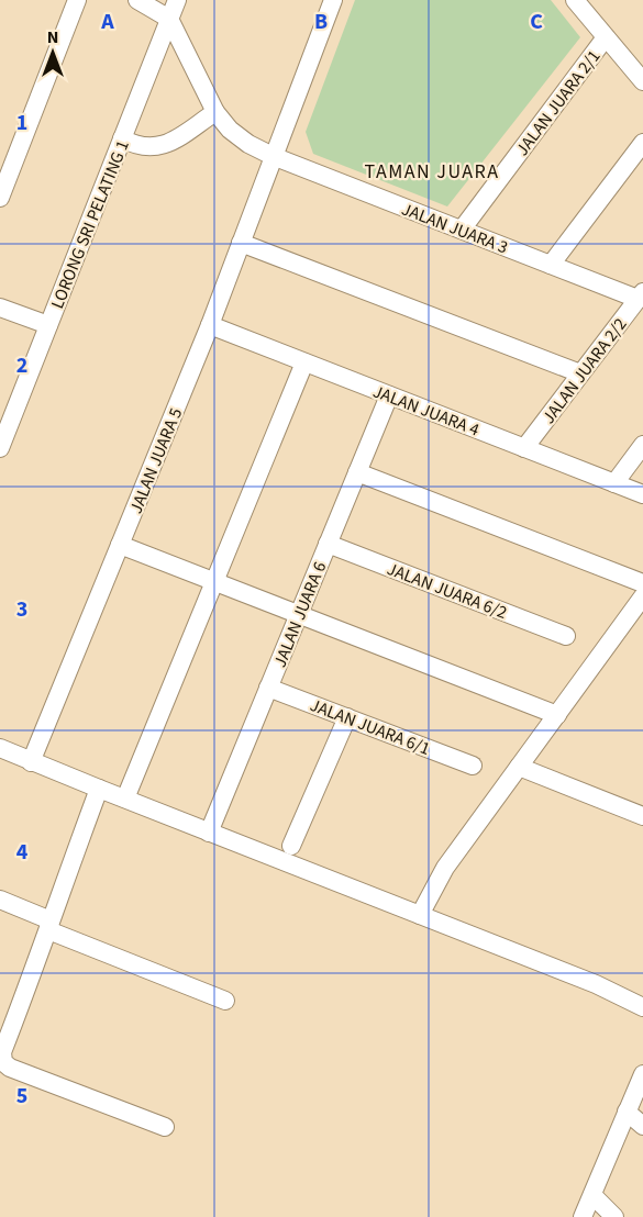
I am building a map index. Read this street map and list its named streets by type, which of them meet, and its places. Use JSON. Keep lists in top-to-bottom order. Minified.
{"streets":{"street":["JALAN JUARA 2/1","LORONG SRI PELATING 1","JALAN JUARA 3","JALAN JUARA 2/2","JALAN JUARA 4","JALAN JUARA 5","JALAN JUARA 6/2","JALAN JUARA 6","JALAN JUARA 6/1"]},"crossings":[["JALAN JUARA 2/1","JALAN JUARA 3"],["LORONG SRI PELATING 1","JALAN JUARA 3"],["JALAN JUARA 3","JALAN JUARA 2/2"],["JALAN JUARA 3","JALAN JUARA 5"],["JALAN JUARA 2/2","JALAN JUARA 4"],["JALAN JUARA 4","JALAN JUARA 5"],["JALAN JUARA 4","JALAN JUARA 6"],["JALAN JUARA 6/2","JALAN JUARA 6"],["JALAN JUARA 6","JALAN JUARA 6/1"]],"districts":["TAMAN JUARA"],"north":"top","grid":{"columns":["A","B","C"],"rows":["1","2","3","4","5"]}}
